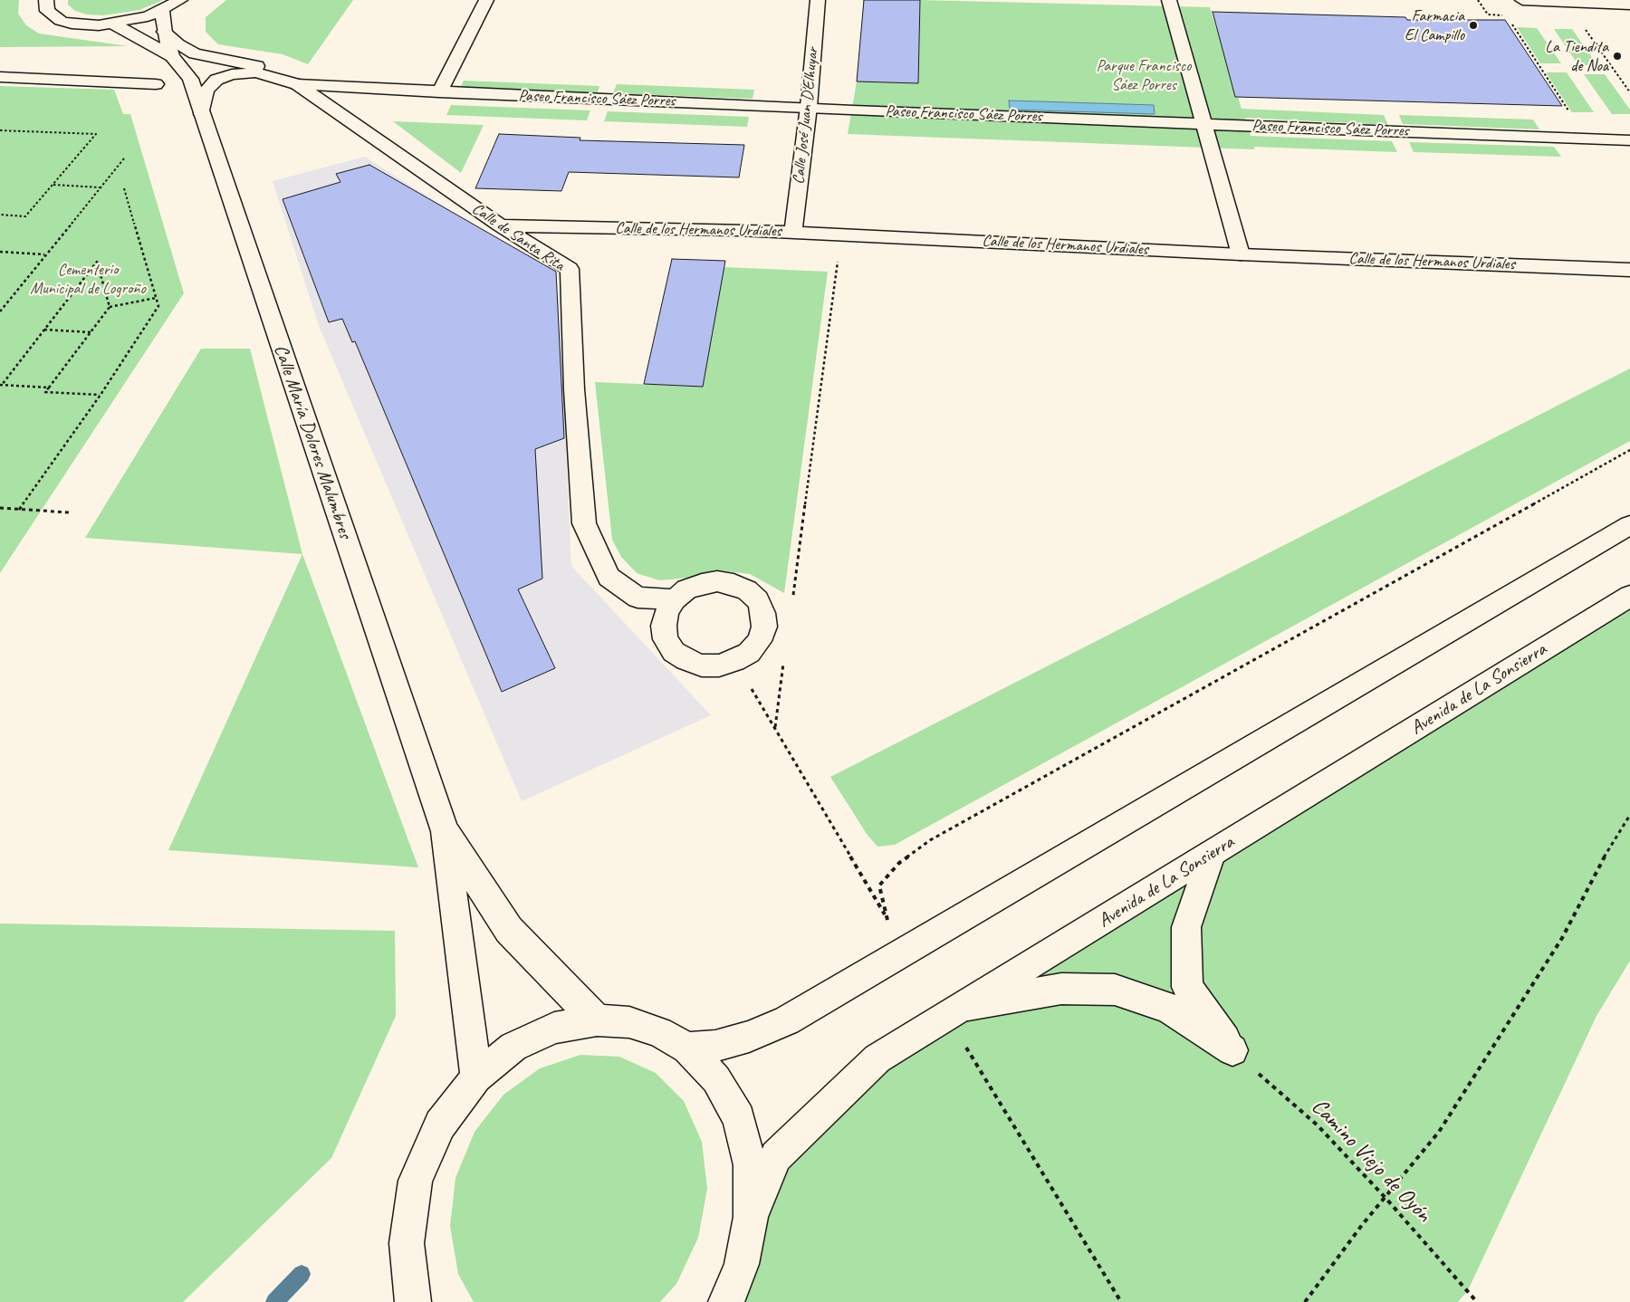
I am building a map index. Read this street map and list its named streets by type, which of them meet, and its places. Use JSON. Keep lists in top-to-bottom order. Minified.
{"streets":{"street":["Paseo Francisco Sáez Porres","Calle José Juan D'Elhuyar","Calle de los Hermanos Urdiales","Calle de Santa Rita","Calle María Dolores Malumbres","Avenida de La Sonsierra"],"path":["Camino Viejo de Oyón"]},"crossings":[["Paseo Francisco Sáez Porres","Calle José Juan D'Elhuyar"],["Paseo Francisco Sáez Porres","Calle de Santa Rita"],["Calle José Juan D'Elhuyar","Calle de los Hermanos Urdiales"],["Calle de los Hermanos Urdiales","Calle de Santa Rita"],["Calle de Santa Rita","Calle María Dolores Malumbres"]],"parks":["Parque Francisco Sáez Porres","Cementerio Municipal de Logroño"],"places":["Farmacia El Campillo","La Tiendita de Noa"]}
